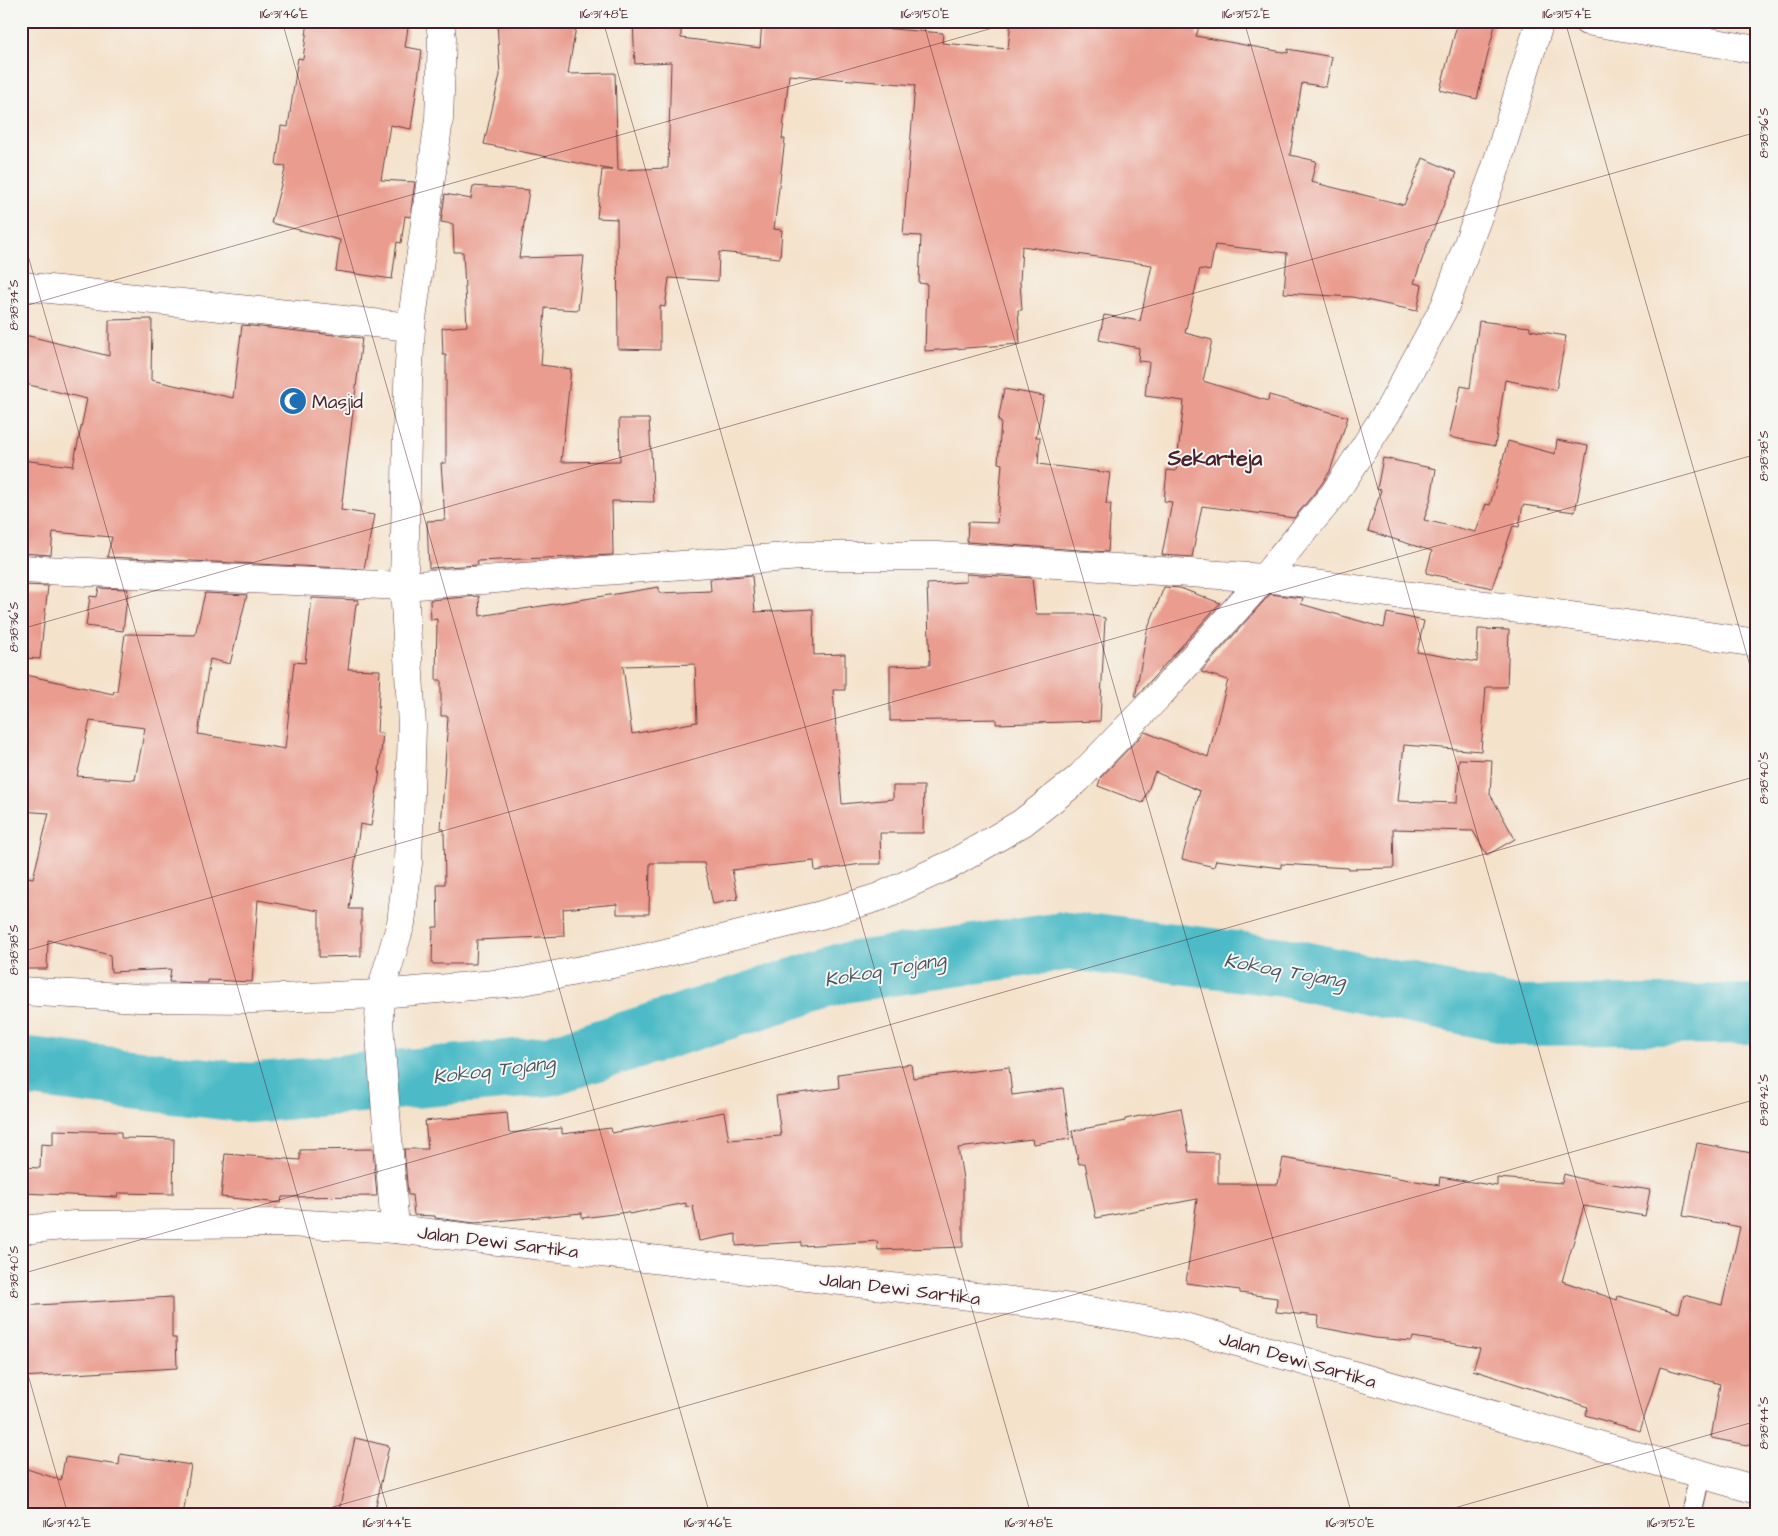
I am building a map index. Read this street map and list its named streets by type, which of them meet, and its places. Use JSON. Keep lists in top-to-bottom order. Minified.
{"streets":{"street":["Jalan Dewi Sartika"]},"districts":["Sekarteja"],"water":["Kokoq Tojang"],"places":{"mosque":["Masjid"]},"coordinates":["116°31'46\"E","116°31'48\"E","116°31'50\"E","116°31'52\"E","116°31'54\"E","8°38'36\"S","8°38'34\"S","8°38'38\"S","8°38'40\"S","8°38'42\"S","8°38'44\"S","116°31'42\"E","116°31'44\"E"]}
